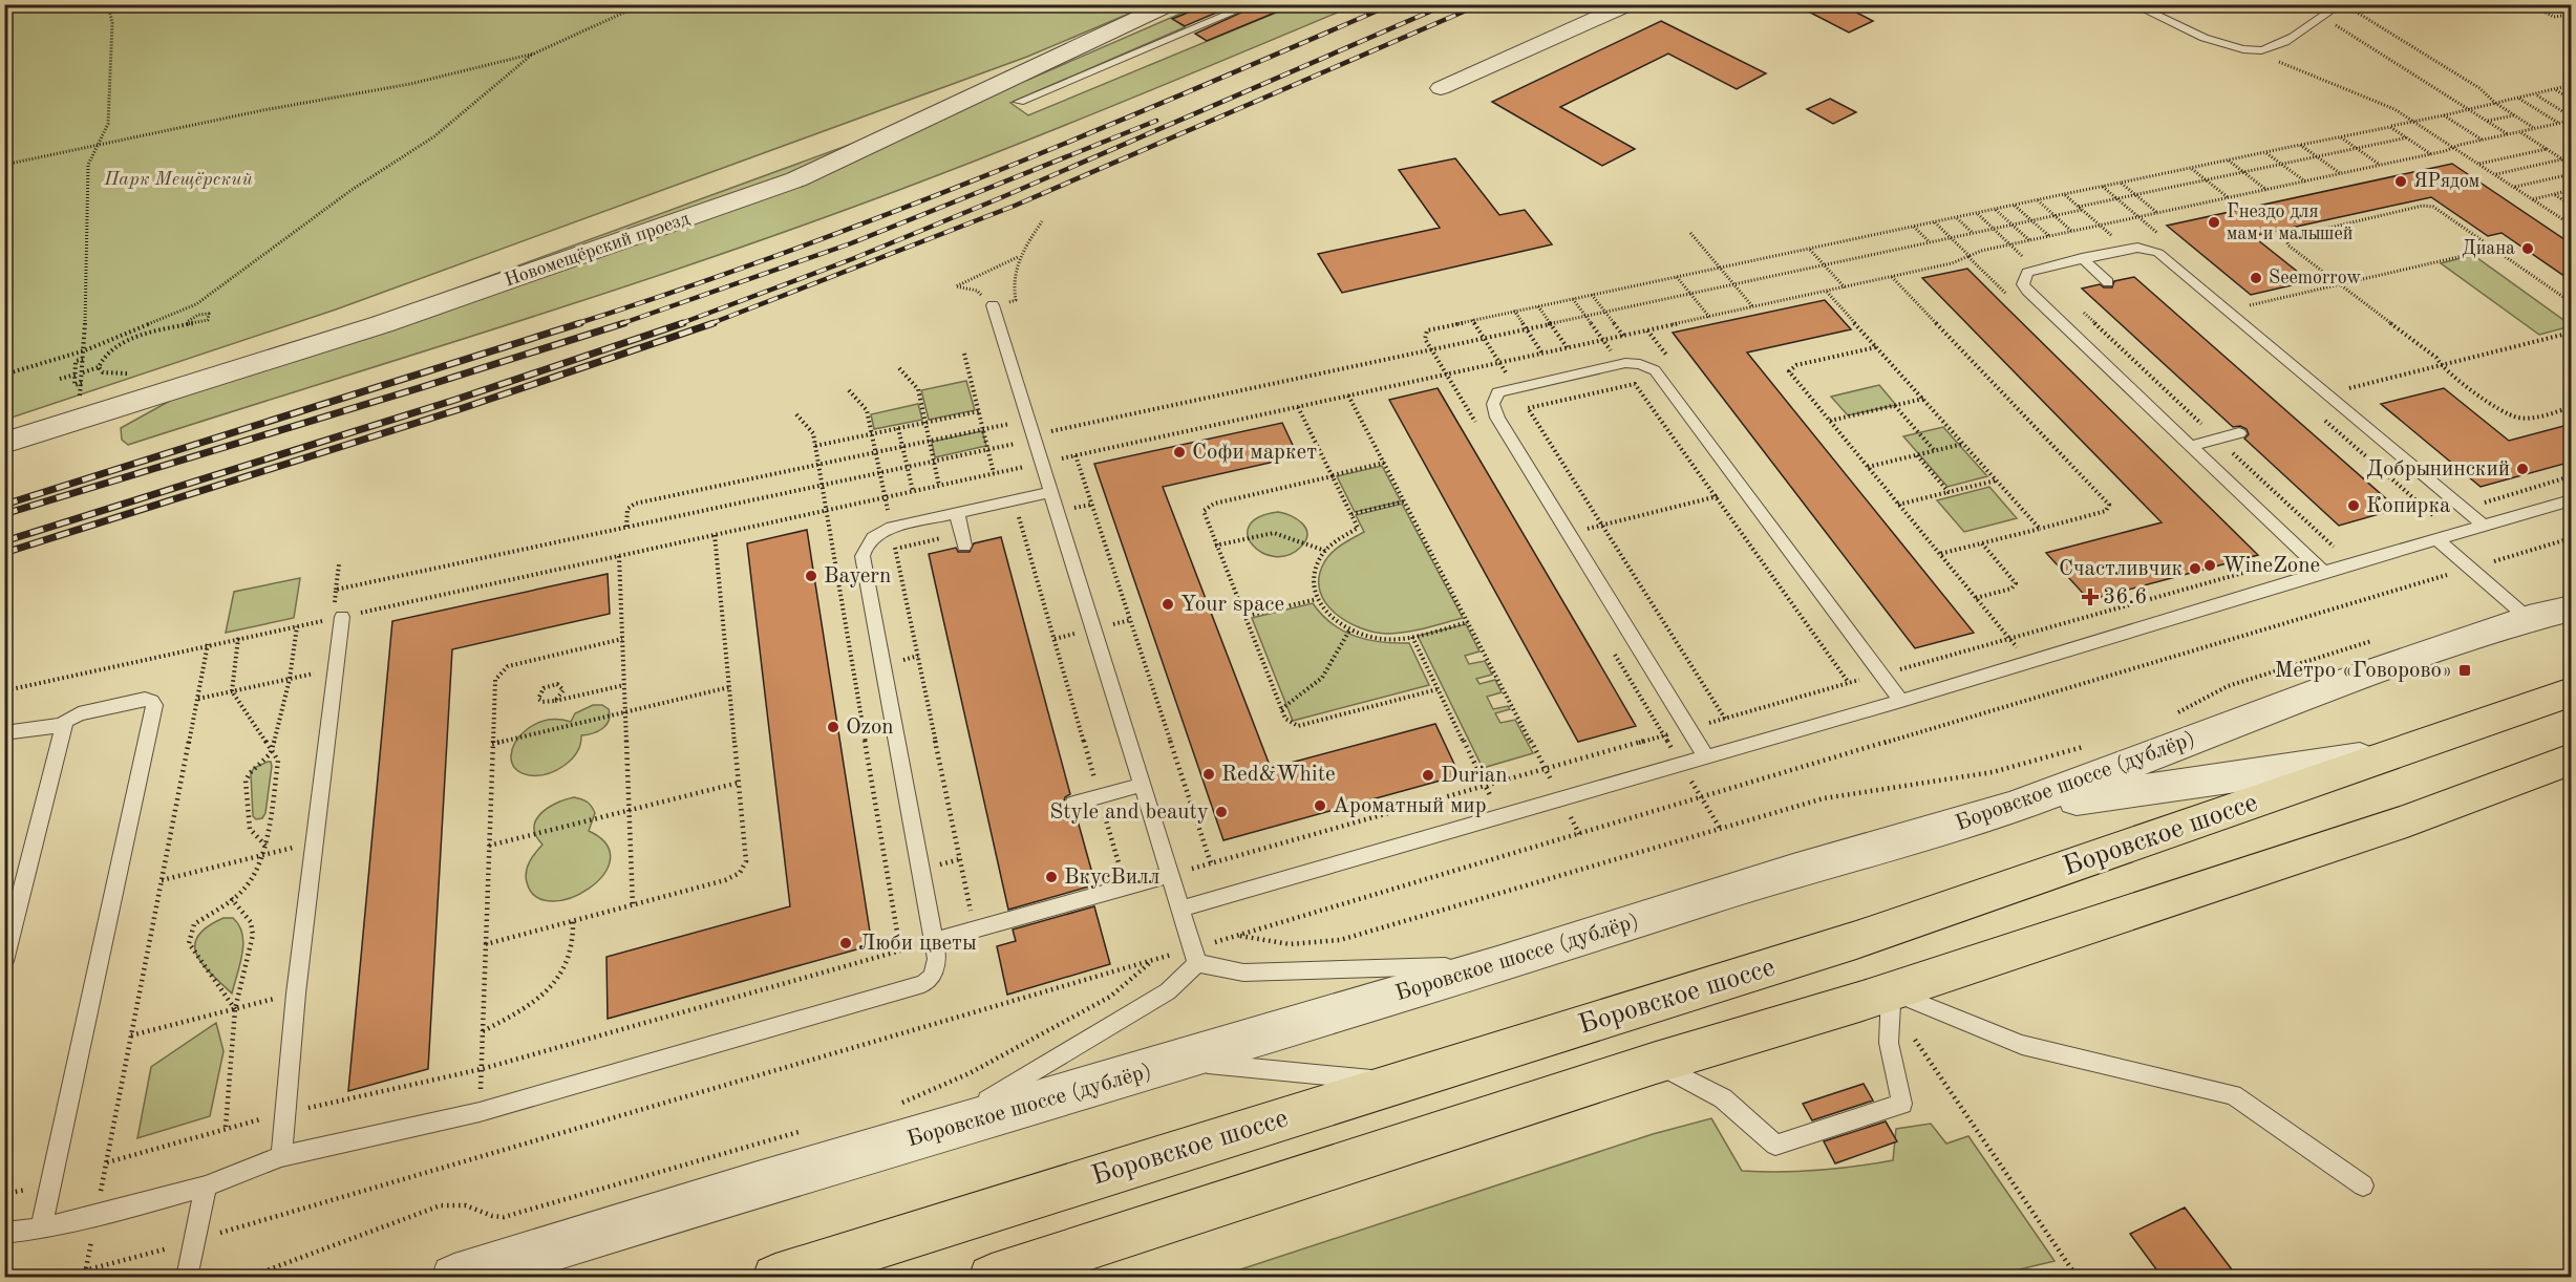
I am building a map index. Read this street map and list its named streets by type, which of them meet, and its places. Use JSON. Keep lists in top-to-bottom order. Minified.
{"streets":{"main road":["Боровское шоссе"],"street":["Новомещёрский проезд","Боровское шоссе (дублёр)"]},"parks":["Парк Мещёрский"],"places":{"other":["ЯРядом","Гнездо для мам и малышей","Диана","Seemorrow","Софи маркет","Добрынинский","Копирка","WineZone","Счастливчик","Bayern","Your space","Ozon","Red&White","Durian","Ароматный мир","Style and beauty","ВкусВилл","Люби цветы"],"health":["36.6"],"transit":["Метро «Говорово»"]}}
